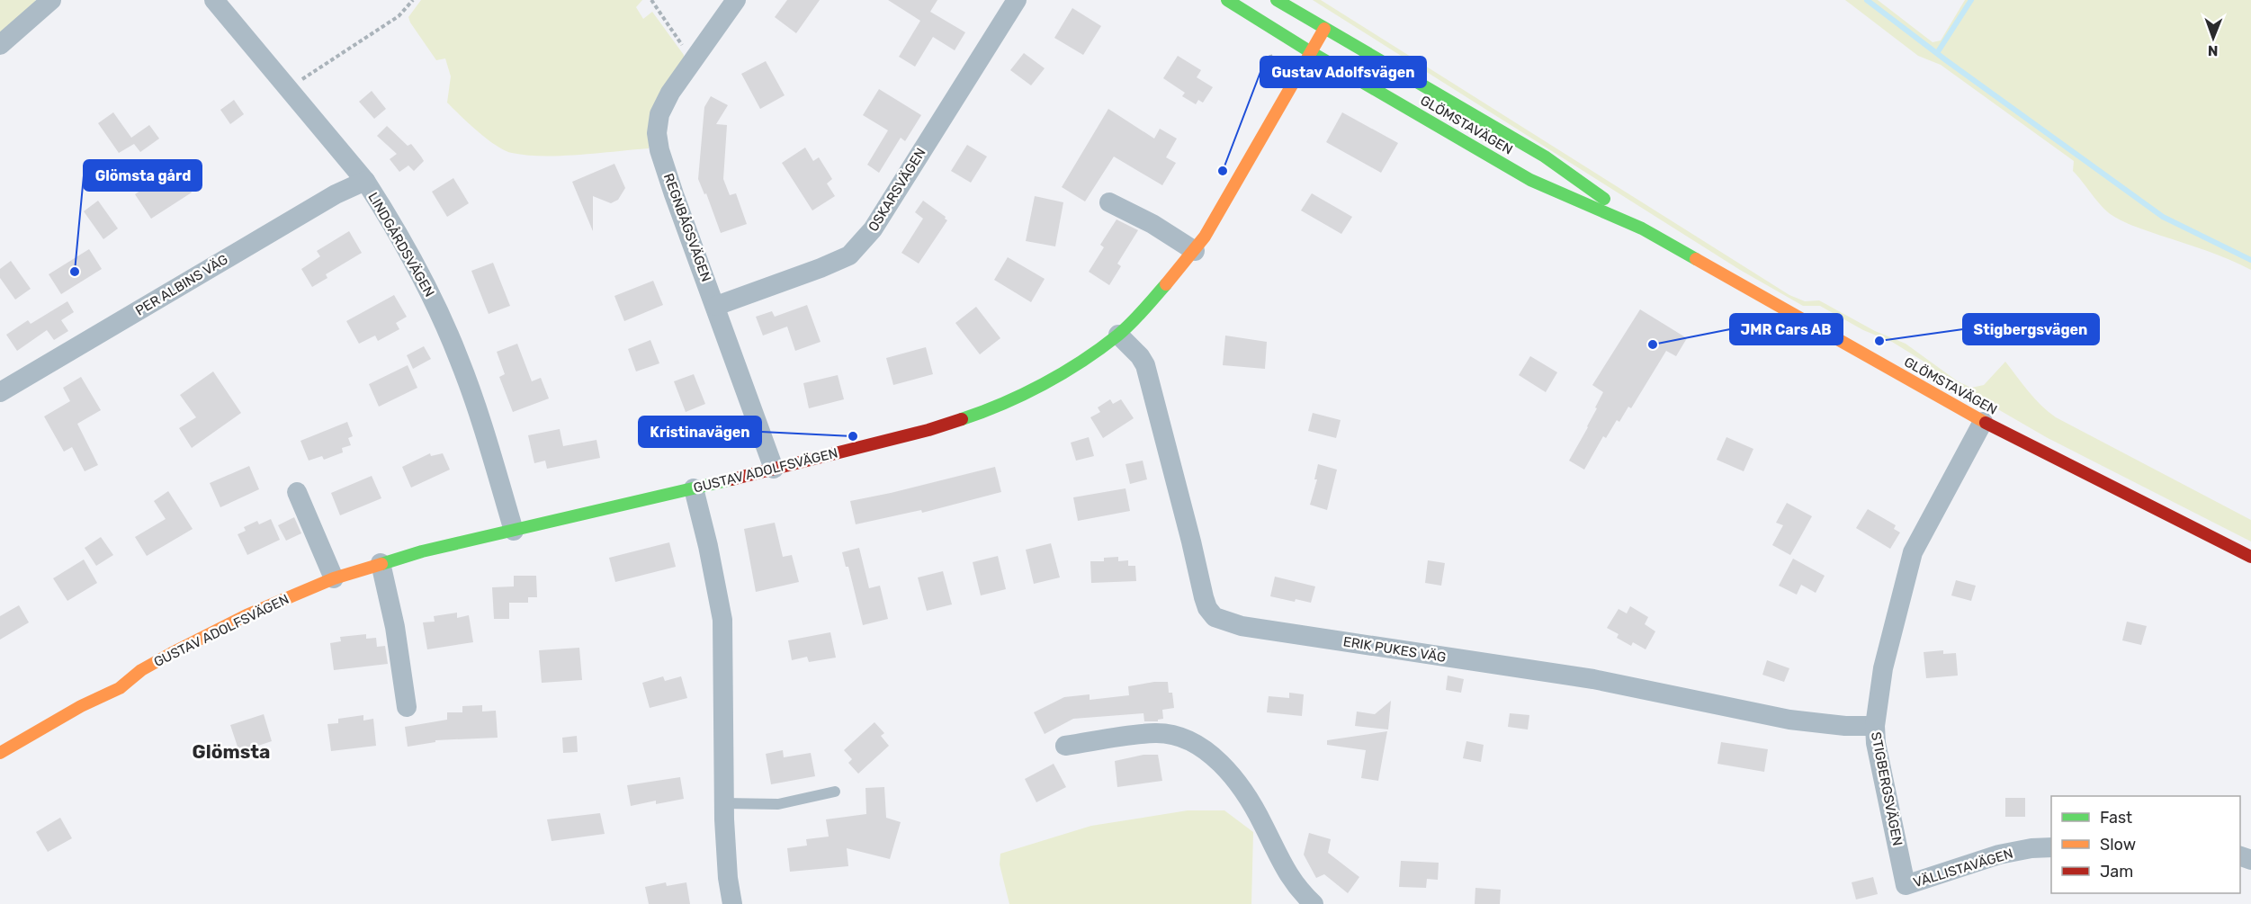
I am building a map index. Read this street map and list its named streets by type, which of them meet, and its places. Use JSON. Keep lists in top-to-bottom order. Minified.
{"streets":{"main road":["GLÖMSTAVÄGEN","GUSTAV ADOLFSVÄGEN"],"street":["OSKARSVÄGEN","REGNBÅGSVÄGEN","LINDGÅRDSVÄGEN","PER ALBINS VÄG","ERIK PUKES VÄG","STIGBERGSVÄGEN","VÄLLISTAVÄGEN"]},"crossings":[["GLÖMSTAVÄGEN","GUSTAV ADOLFSVÄGEN"],["GLÖMSTAVÄGEN","STIGBERGSVÄGEN"],["OSKARSVÄGEN","REGNBÅGSVÄGEN"],["REGNBÅGSVÄGEN","GUSTAV ADOLFSVÄGEN"],["LINDGÅRDSVÄGEN","PER ALBINS VÄG"],["LINDGÅRDSVÄGEN","GUSTAV ADOLFSVÄGEN"],["GUSTAV ADOLFSVÄGEN","ERIK PUKES VÄG"],["ERIK PUKES VÄG","STIGBERGSVÄGEN"],["STIGBERGSVÄGEN","VÄLLISTAVÄGEN"]],"districts":["Glömsta"],"places":["Gustav Adolfsvägen","Glömsta gård","Stigbergsvägen","JMR Cars AB","Kristinavägen"],"legend":["Fast","Slow","Jam"],"north":"bottom"}
